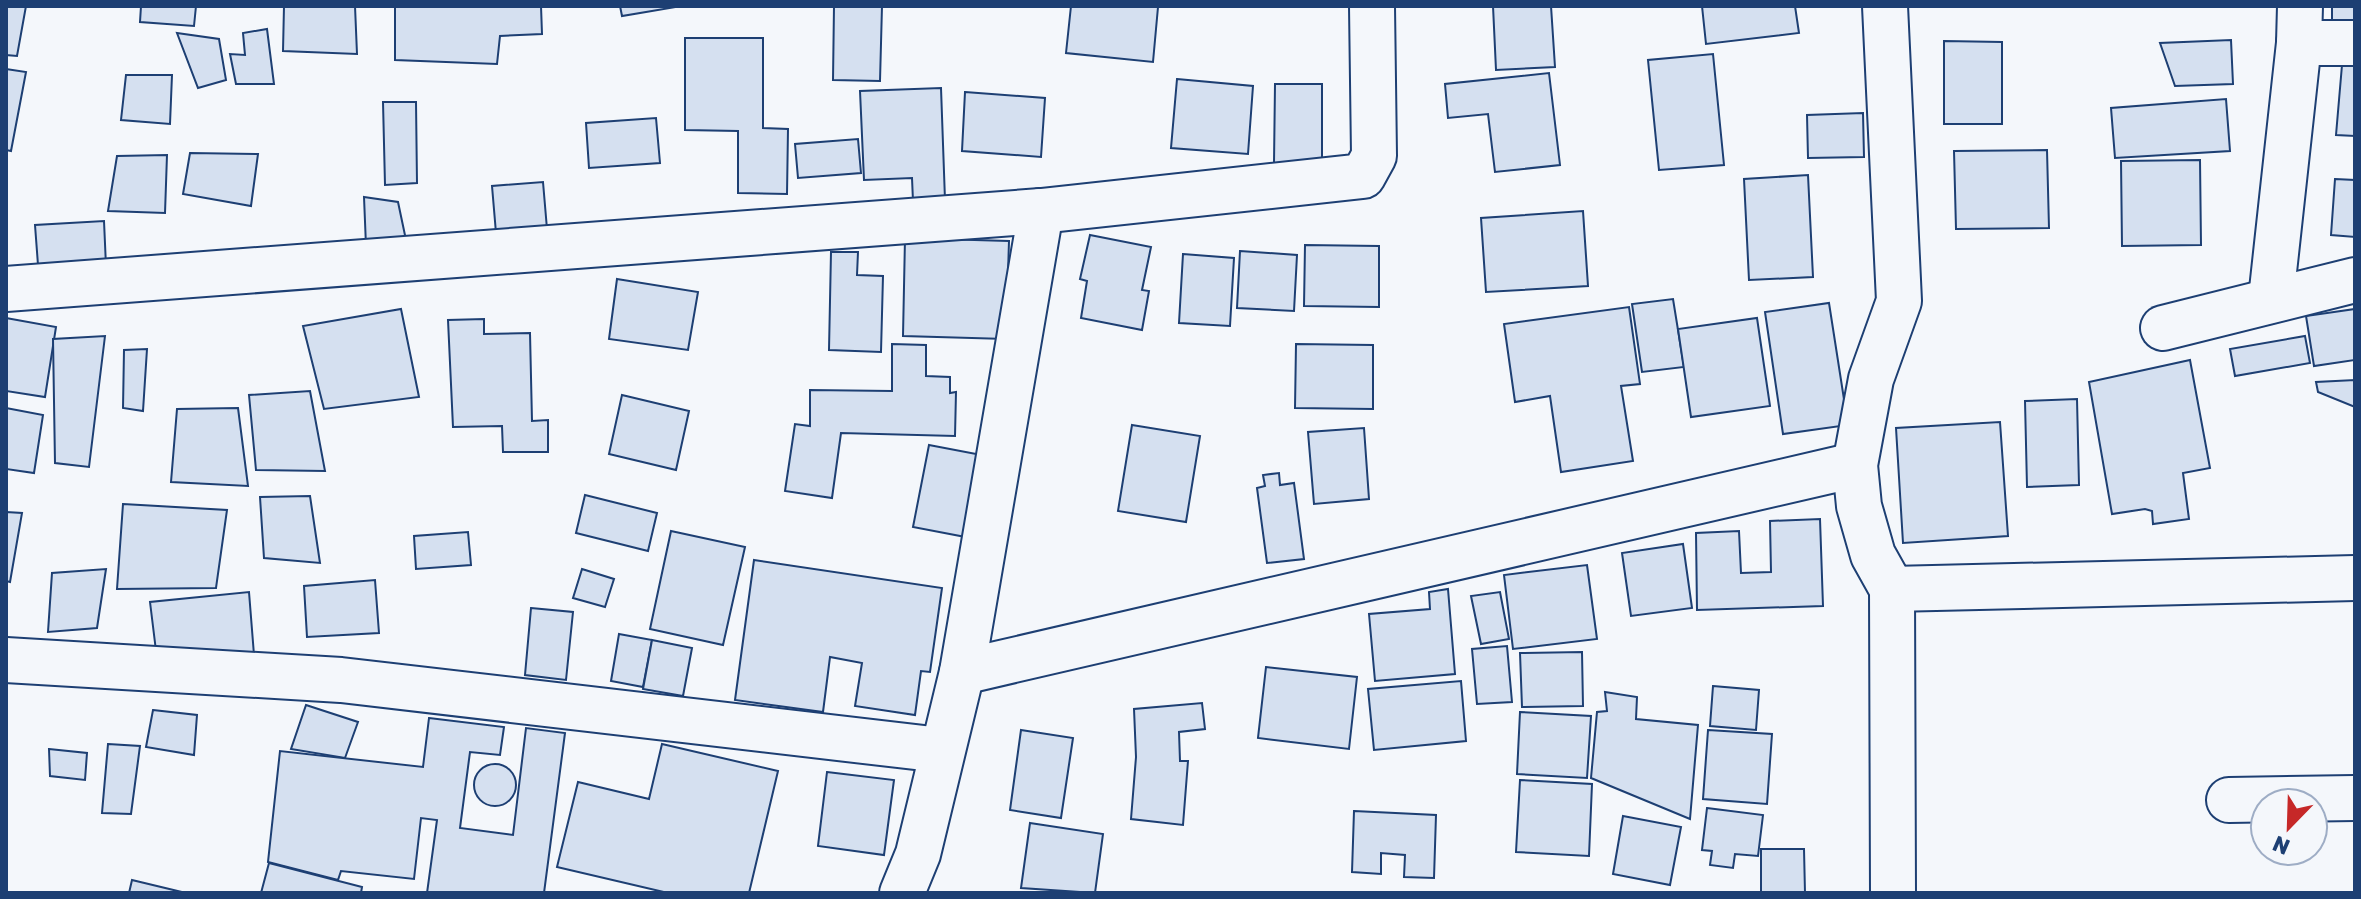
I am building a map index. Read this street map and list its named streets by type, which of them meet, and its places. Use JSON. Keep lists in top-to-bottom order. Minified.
{"north":"bottom left"}
